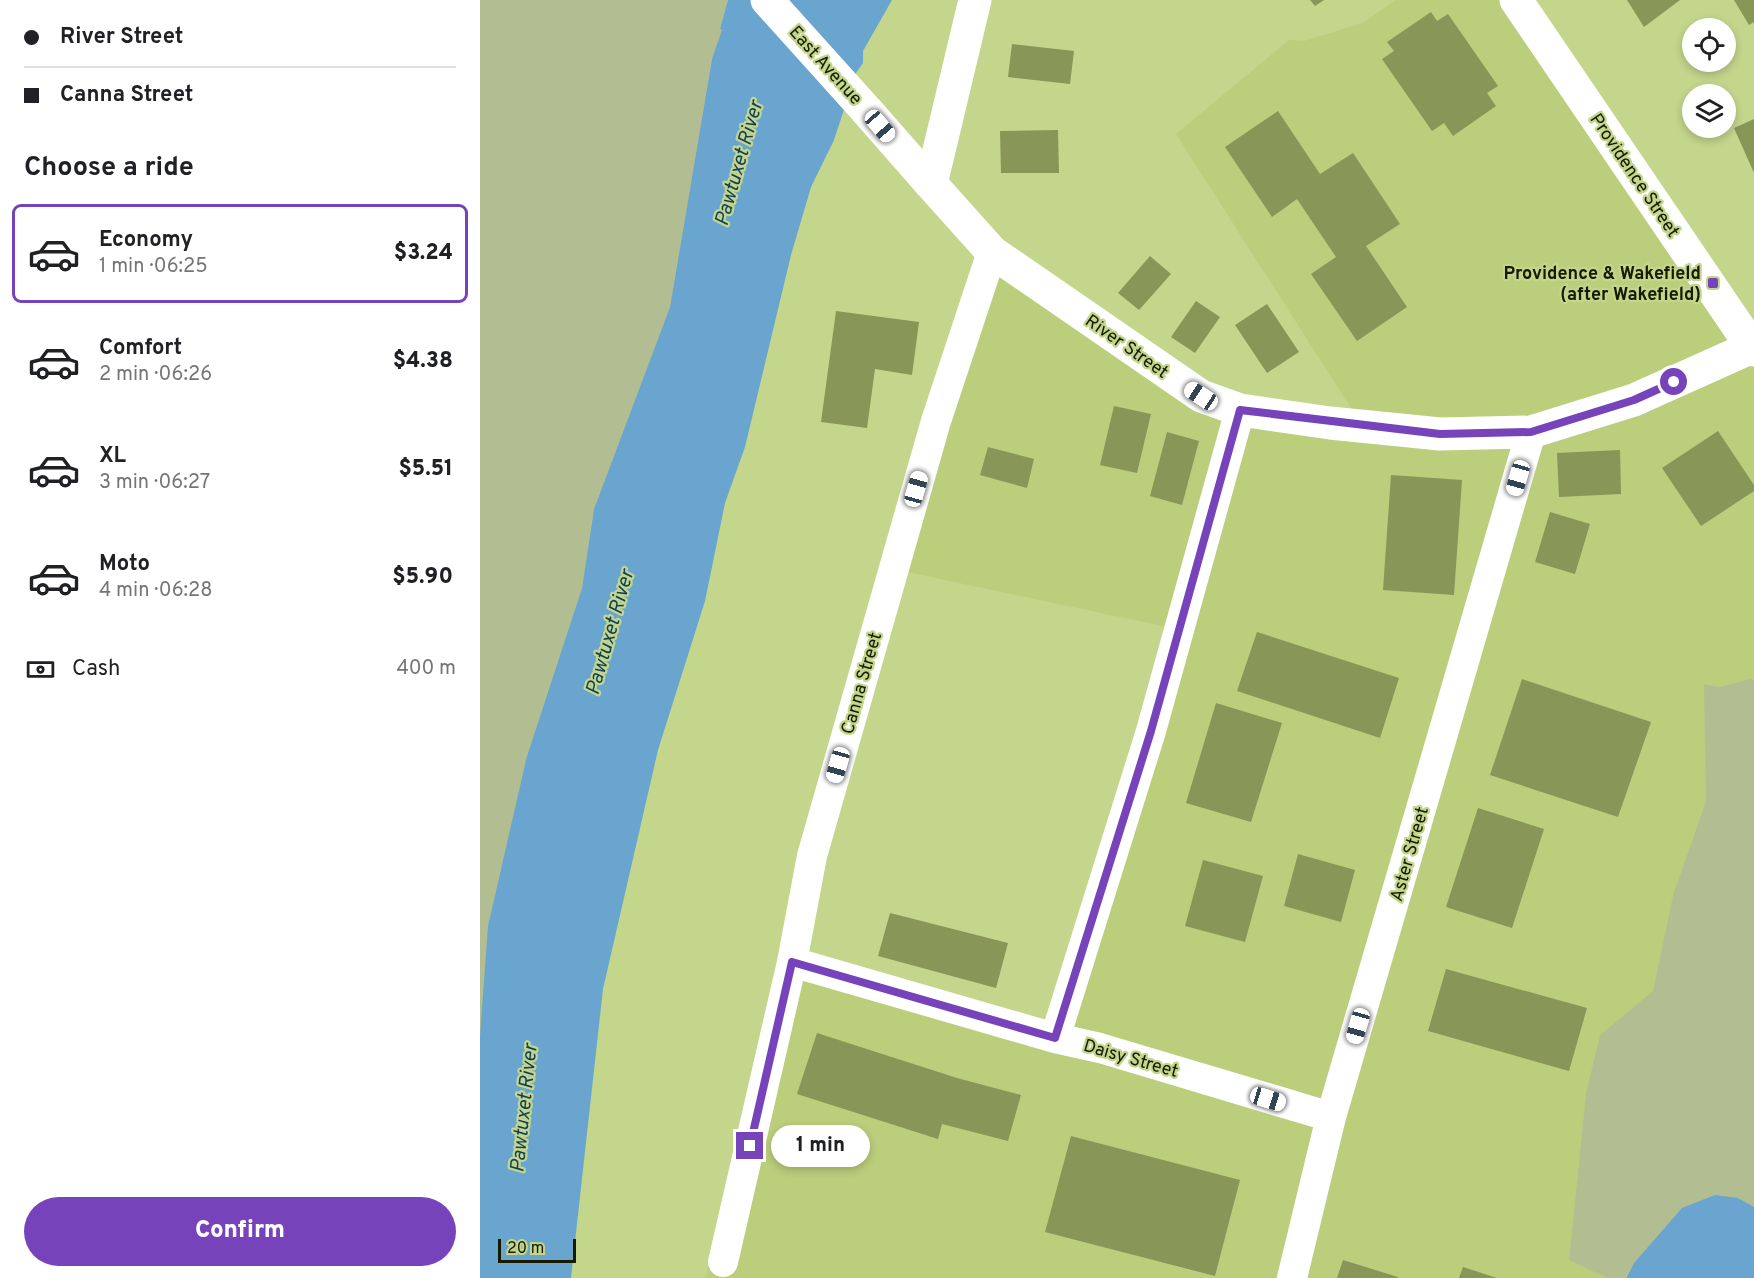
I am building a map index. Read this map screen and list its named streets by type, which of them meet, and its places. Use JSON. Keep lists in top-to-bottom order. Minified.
{"streets":{"main road":["East Avenue","Providence Street","River Street"],"street":["Canna Street","Aster Street","Daisy Street"]},"crossings":[["East Avenue","River Street"],["Providence Street","River Street"],["River Street","Canna Street"],["River Street","Aster Street"],["Canna Street","Daisy Street"],["Aster Street","Daisy Street"]],"water":["Pawtuxet River"],"places":{"transit":["Providence & Wakefield (after Wakefield)"]},"scale_bar":"20 m","page":{"banner":["River Street","Canna Street"],"heading":"Choose a ride","list":[{"name":"Economy","note":"1 min · 06:25","value":"$3.24"},{"name":"Comfort","note":"2 min · 06:26","value":"$4.38"},{"name":"XL","note":"3 min · 06:27","value":"$5.51"},{"name":"Moto","note":"4 min · 06:28","value":"$5.90"}],"pay":["Cash","400 m"],"bubble":"1 min","buttons":"Confirm","scale":"20 m"}}
